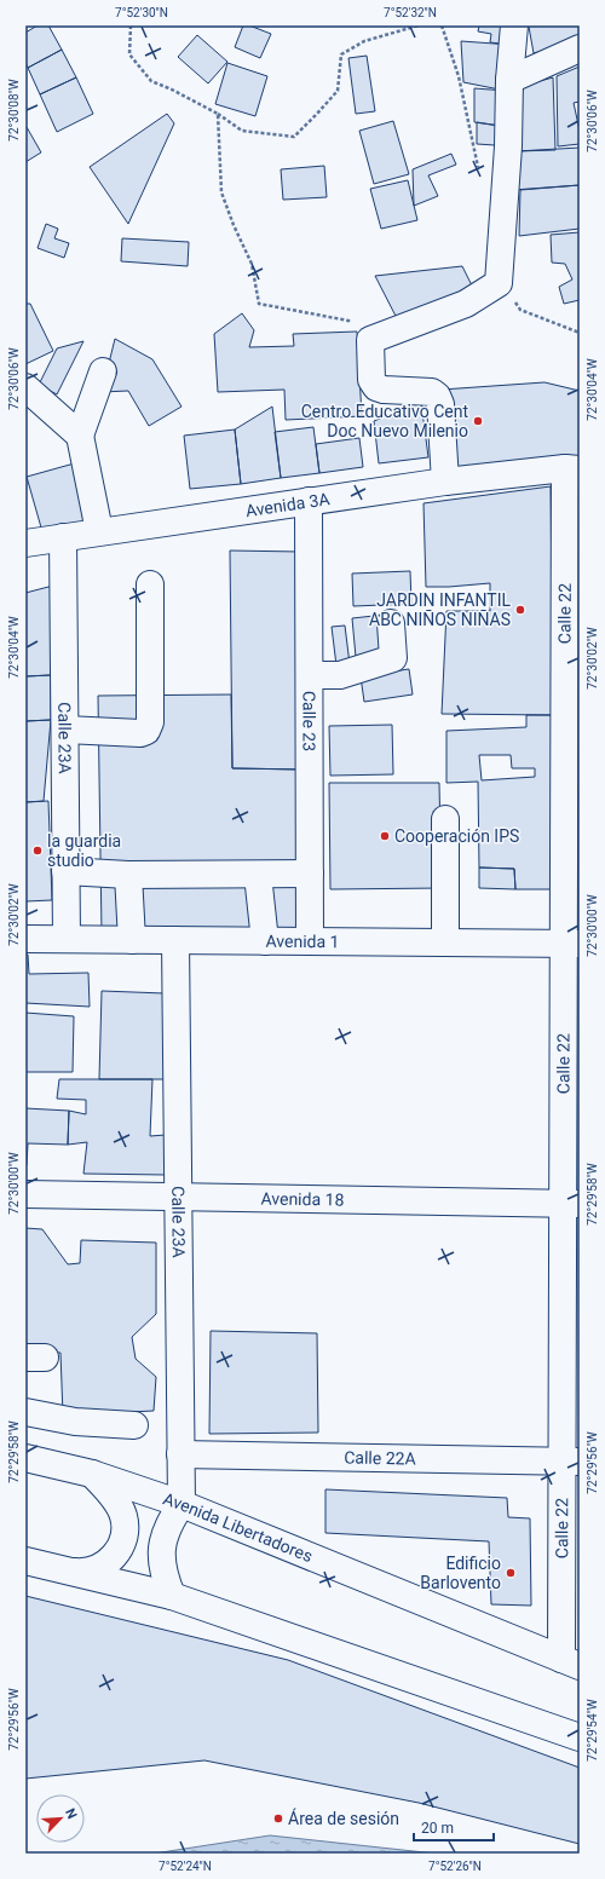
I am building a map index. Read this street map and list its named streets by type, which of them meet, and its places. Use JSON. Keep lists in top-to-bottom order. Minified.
{"streets":{"street":["Avenida 3A","Calle 22","Calle 23","Calle 23A","Avenida 1","Avenida 18","Calle 22A","Avenida Libertadores"]},"crossings":[["Avenida 3A","Calle 22"],["Avenida 3A","Calle 23"],["Avenida 3A","Calle 23A"],["Calle 22","Avenida 1"],["Calle 22","Avenida 18"],["Calle 22","Calle 22A"],["Calle 22","Avenida Libertadores"],["Calle 23","Avenida 1"],["Calle 23A","Avenida 1"],["Calle 23A","Avenida 18"],["Calle 23A","Calle 22A"],["Calle 23A","Avenida Libertadores"]],"places":["Centro Educativo Cent Doc Nuevo Milenio","JARDIN INFANTIL ABC NIÑOS NIÑAS","Cooperación IPS","la guardia studio","Edificio Barlovento","Área de sesión"],"scale_bar":"20 m","north":"top right","coordinates":["7°52'30\"N","7°52'32\"N","72°30'08\"W","72°30'06\"W","72°30'04\"W","72°30'02\"W","72°30'00\"W","72°29'58\"W","72°29'56\"W","72°29'54\"W","7°52'24\"N","7°52'26\"N"]}
